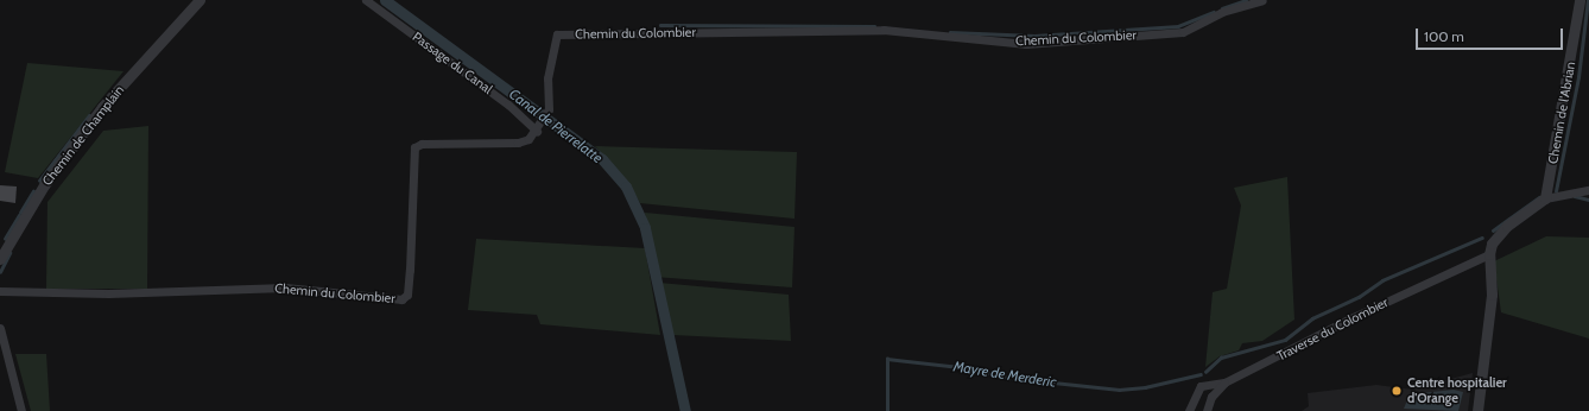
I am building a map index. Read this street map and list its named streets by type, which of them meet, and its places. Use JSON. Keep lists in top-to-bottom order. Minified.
{"streets":{"street":["Chemin du Colombier","Passage du Canal","Chemin de l'Abrian","Chemin de Champlain","Traverse du Colombier"]},"crossings":[["Chemin du Colombier","Passage du Canal"]],"water":["Canal de Pierrelatte","Mayre de Merderic"],"places":["Centre hospitalier d'Orange"],"scale_bar":"100 m"}
